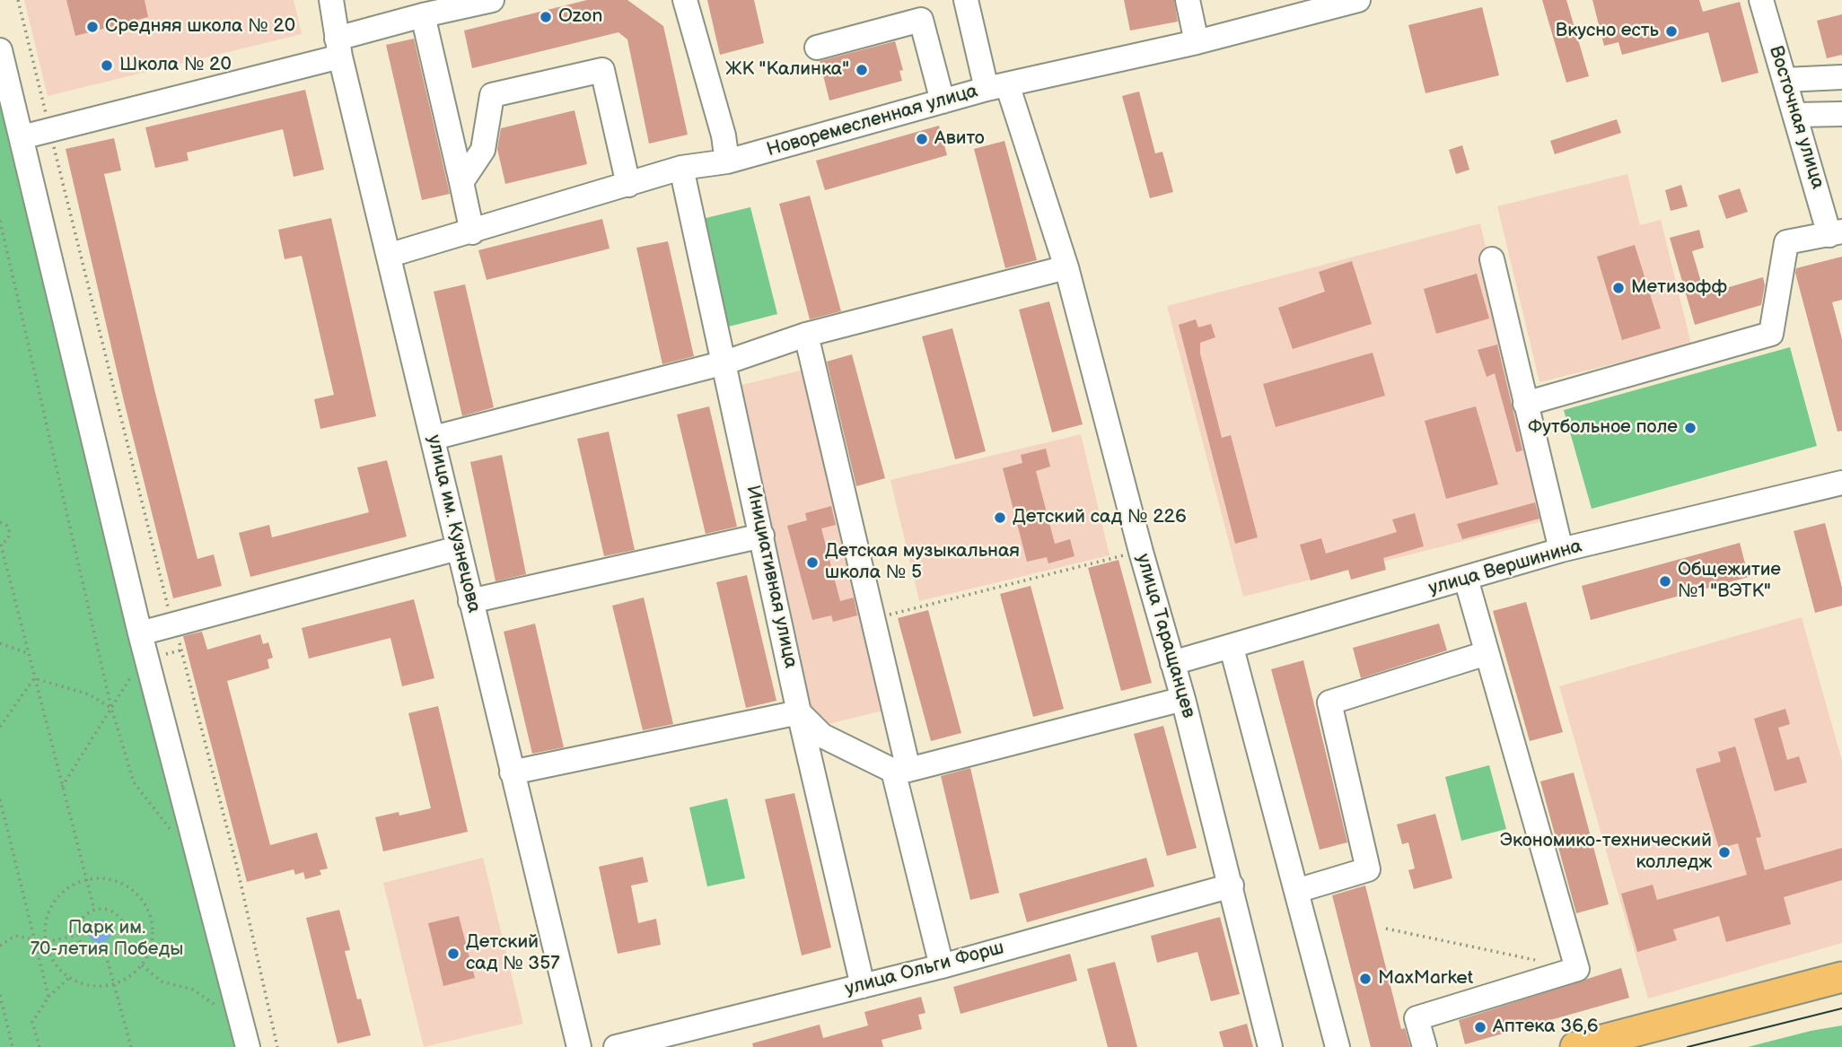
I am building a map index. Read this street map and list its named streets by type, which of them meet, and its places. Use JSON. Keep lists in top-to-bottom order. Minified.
{"streets":{"street":["Восточная улица","Новоремесленная улица","улица им. Кузнецова","улица Вершинина","Инициативная улица","улица Таращанцев","улица Ольги Форш"]},"crossings":[["Новоремесленная улица","улица им. Кузнецова"],["Новоремесленная улица","Инициативная улица"],["Новоремесленная улица","улица Таращанцев"],["улица Вершинина","улица Таращанцев"],["Инициативная улица","улица Ольги Форш"],["улица Таращанцев","улица Ольги Форш"]],"parks":["Парк им. 70-летия Победы"],"places":["Ozon","Средняя школа № 20","Вкусно есть","Школа № 20","ЖК \"Калинка\"","Авито","Метизофф","Футбольное поле","Детский сад № 226","Детская музыкальная школа № 5","Общежитие №1 \"ВЭТК\"","Экономико-технический колледж","Детский сад № 357","MaxMarket","Аптека 36,6"]}
